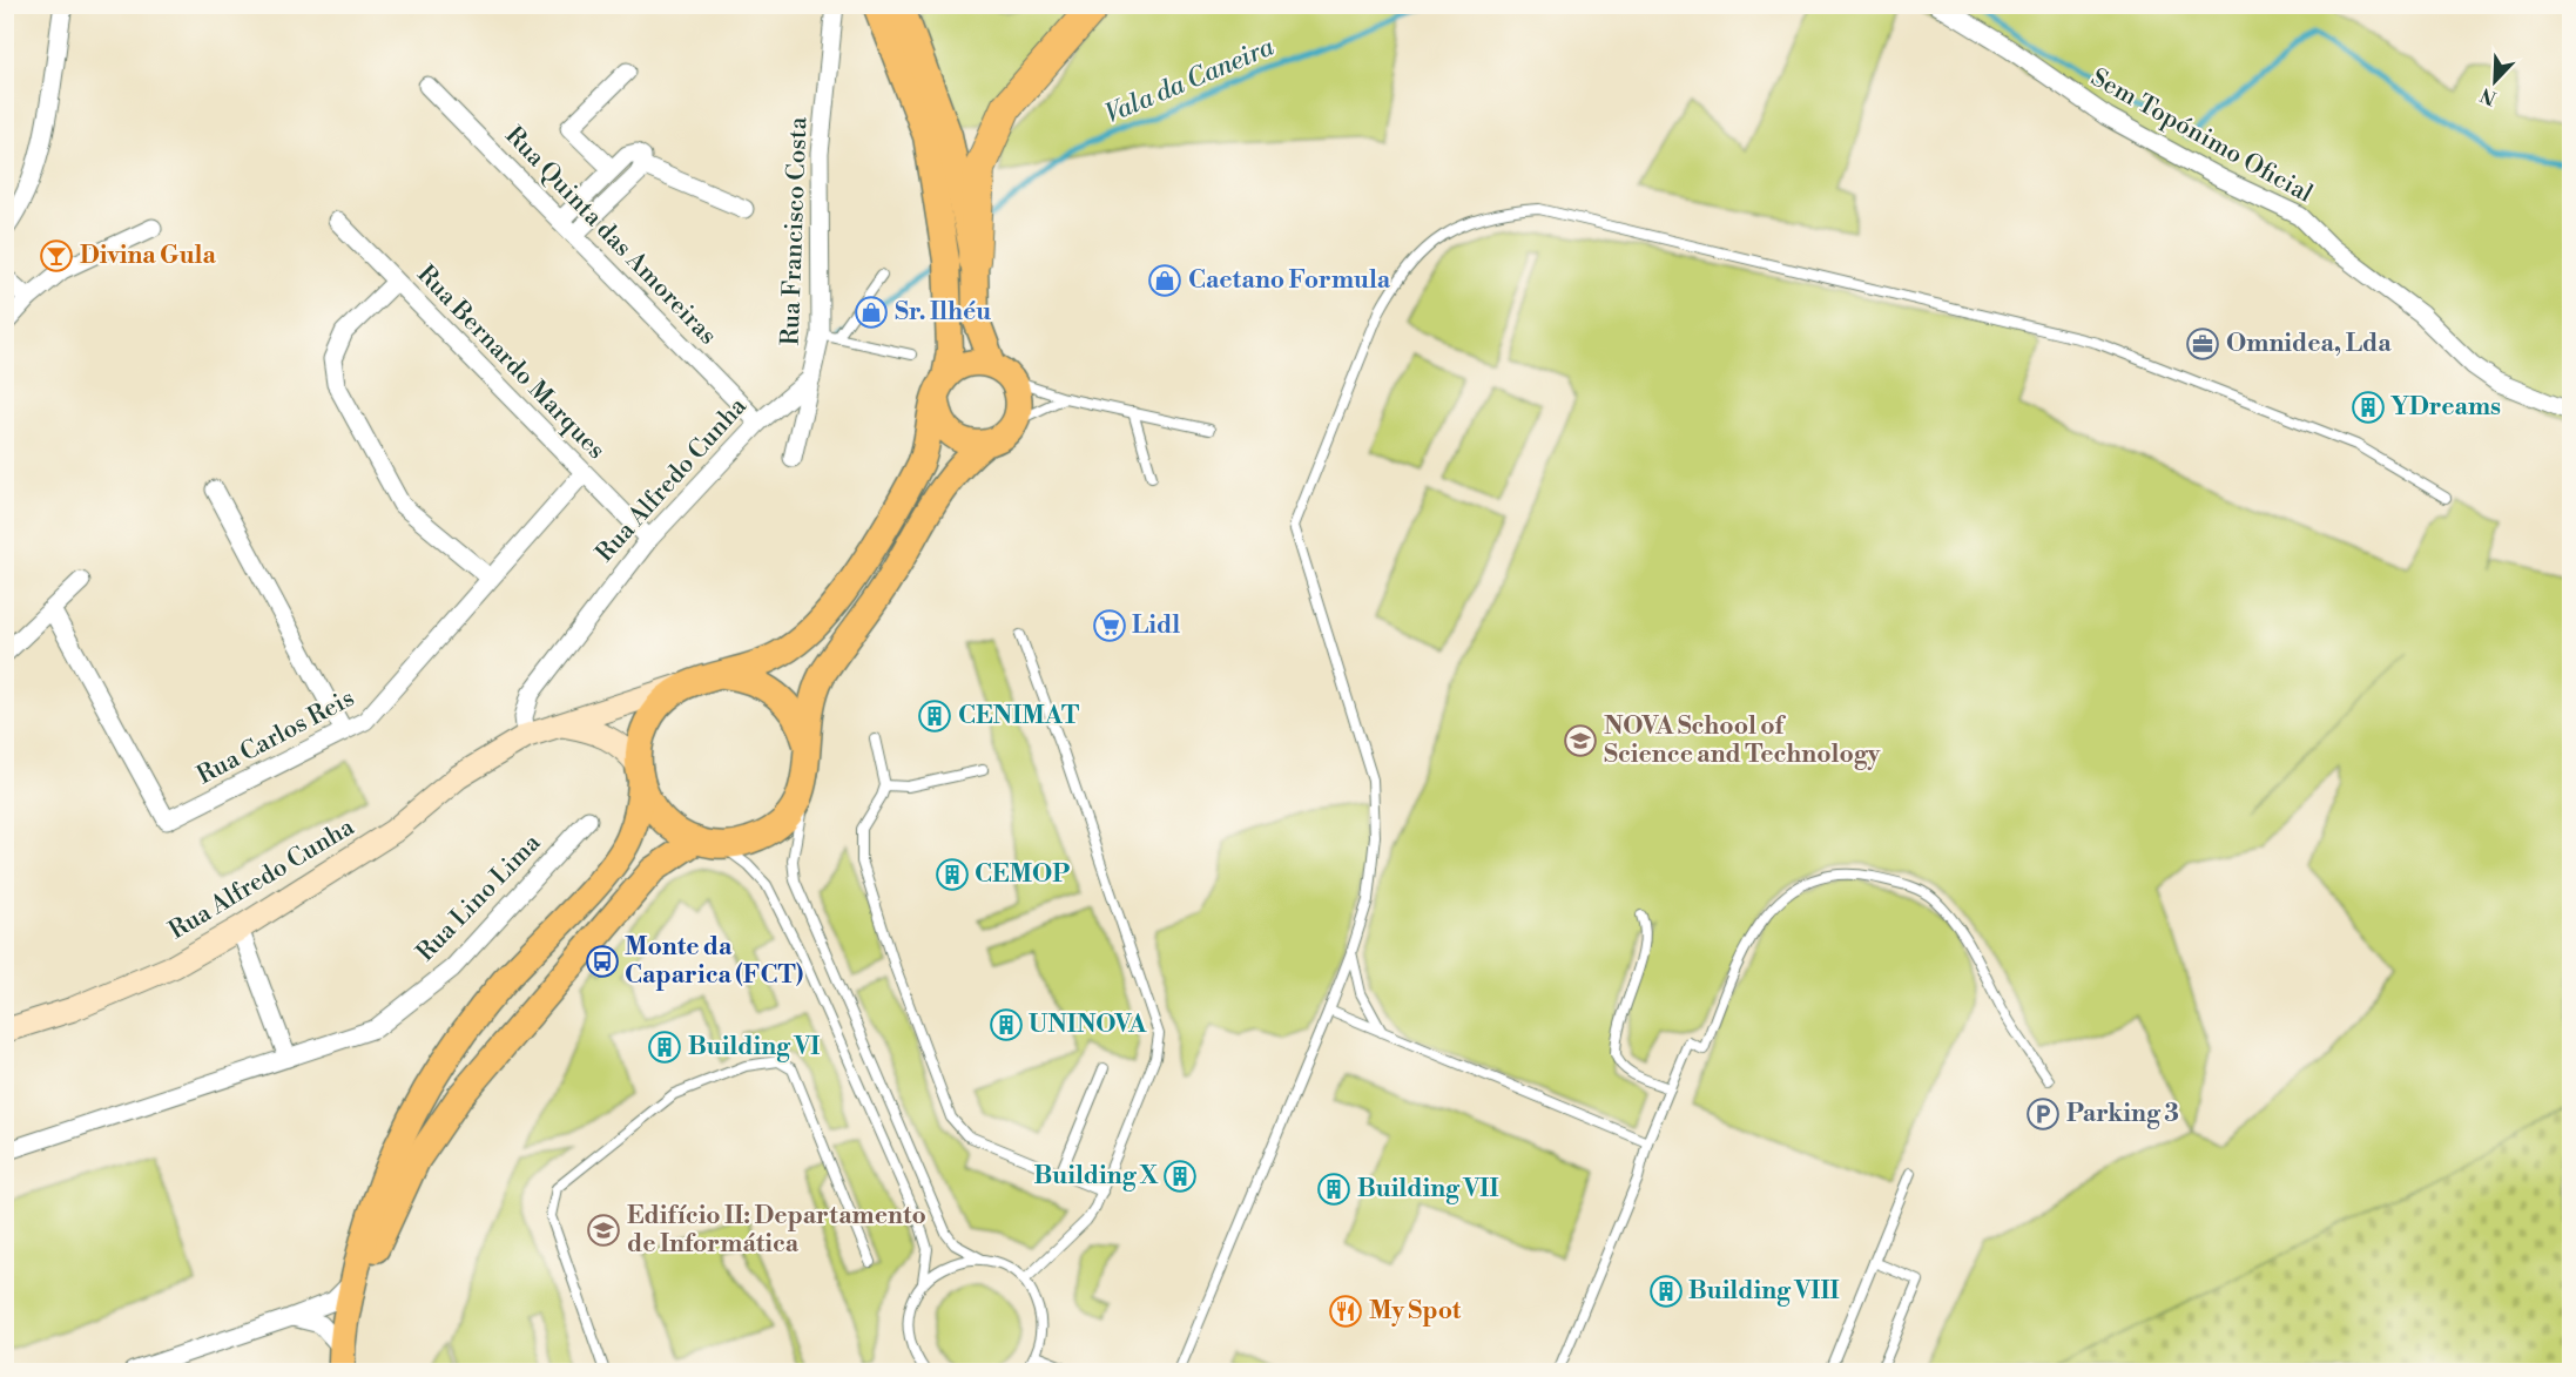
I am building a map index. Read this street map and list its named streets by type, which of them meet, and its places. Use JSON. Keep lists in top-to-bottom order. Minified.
{"streets":{"street":["Sem Topónimo Oficial","Rua Francisco Costa","Rua Quinta das Amoreiras","Rua Bernardo Marques","Rua Alfredo Cunha","Rua Carlos Reis","Rua Lino Lima"]},"crossings":[["Rua Francisco Costa","Rua Alfredo Cunha"],["Rua Quinta das Amoreiras","Rua Alfredo Cunha"],["Rua Bernardo Marques","Rua Alfredo Cunha"],["Rua Bernardo Marques","Rua Carlos Reis"]],"water":["Vala da Caneira"],"places":{"bar":["Divina Gula"],"shop":["Caetano Formula","Sr. Ilhéu"],"office":["Omnidea, Lda"],"building":["YDreams","CENIMAT","CEMOP","UNINOVA","Building VI","Building X","Building VII","Building VIII"],"supermarket":["Lidl"],"school or university":["NOVA School of Science and Technology","Edifício II: Departamento de Informática"],"bus stop":["Monte da Caparica (FCT)"],"parking":["Parking 3"],"restaurant":["My Spot"]},"north":"bottom left"}
